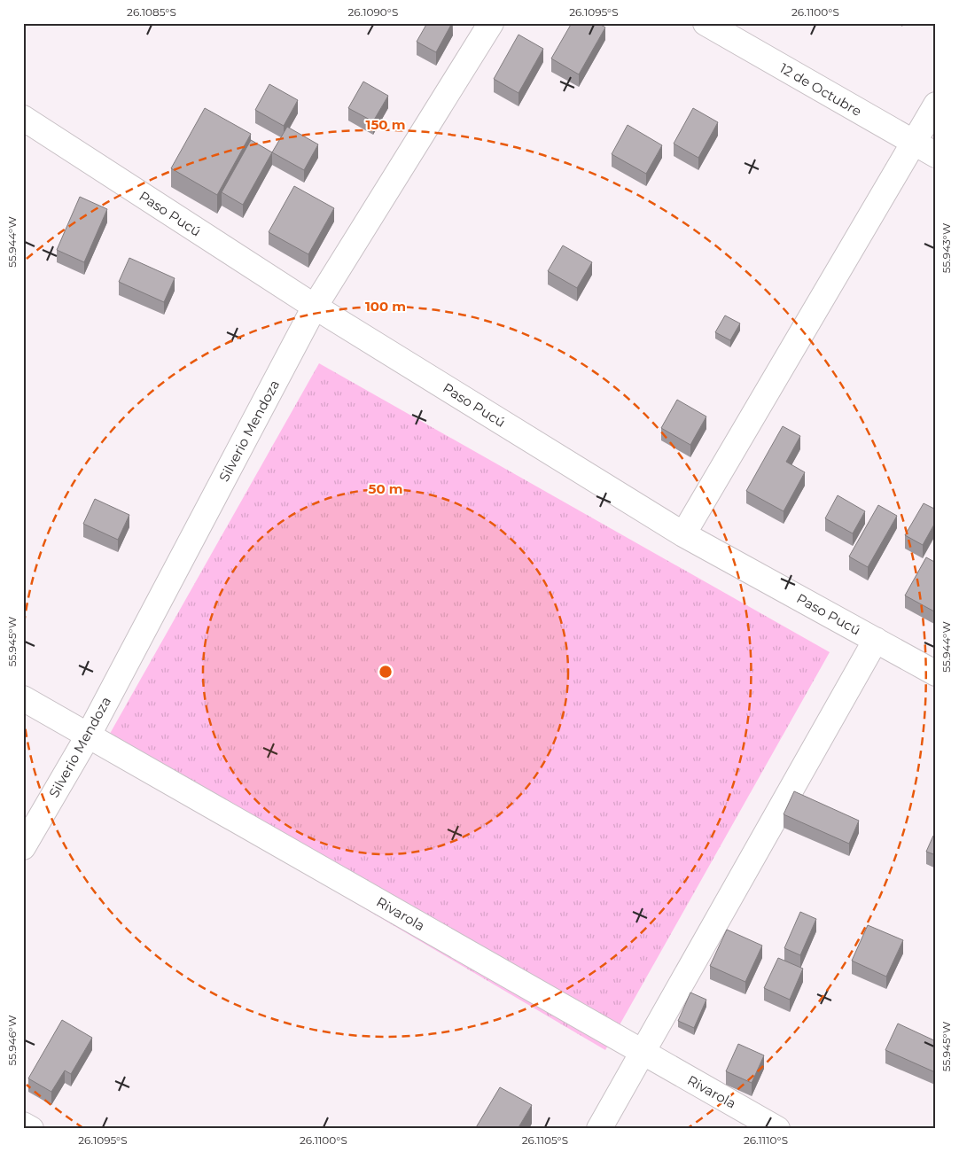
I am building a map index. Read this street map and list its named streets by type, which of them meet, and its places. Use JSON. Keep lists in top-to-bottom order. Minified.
{"streets":{"street":["12 de Octubre","Paso Pucú","Silverio Mendoza","Rivarola"]},"crossings":[["Paso Pucú","Silverio Mendoza"],["Silverio Mendoza","Rivarola"]],"coordinates":["26.1085°S","26.1090°S","26.1095°S","26.1100°S","55.944°W","55.943°W","55.945°W","55.946°W","26.1105°S","26.1110°S"],"rings":["150 m","100 m","50 m"]}
